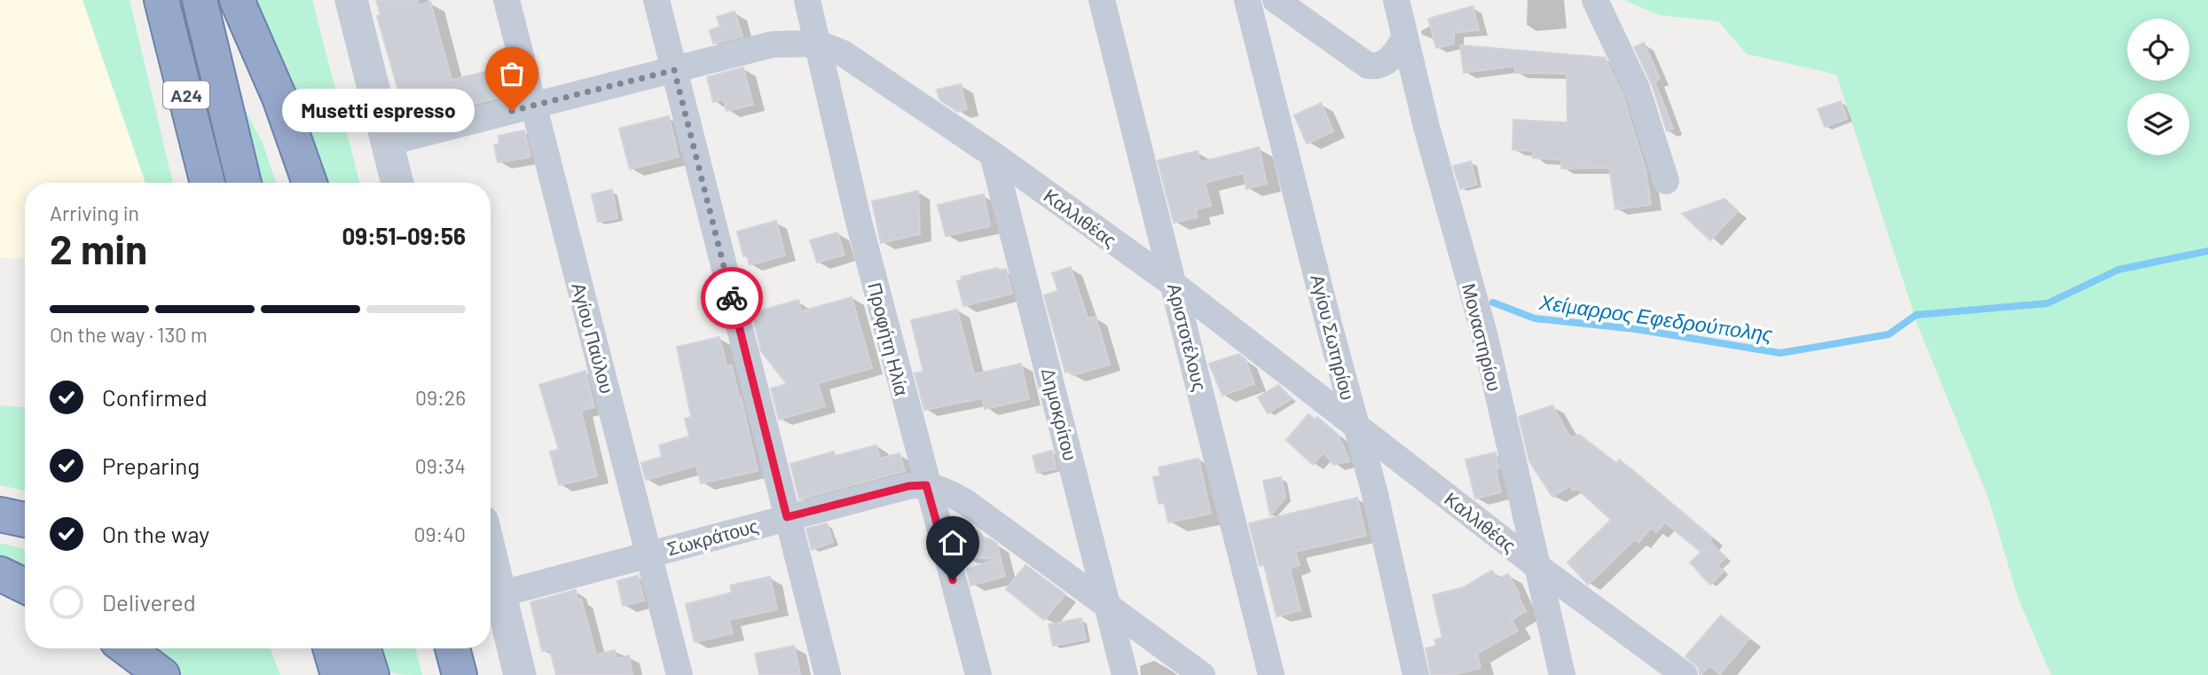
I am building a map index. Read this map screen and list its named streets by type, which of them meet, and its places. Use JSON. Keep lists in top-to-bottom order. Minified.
{"streets":{"highway":["Α24"],"street":["Καλλιθέας","Αριστοτέλους","Αγίου Σωτηρίου","Μοναστηρίου","Αγίου Παύλου","Προφήτη Ηλία","Δημοκρίτου","Σωκράτους"]},"crossings":[["Καλλιθέας","Αριστοτέλους"],["Καλλιθέας","Αγίου Σωτηρίου"],["Καλλιθέας","Μοναστηρίου"],["Καλλιθέας","Αγίου Παύλου"],["Καλλιθέας","Προφήτη Ηλία"],["Καλλιθέας","Δημοκρίτου"],["Αγίου Παύλου","Σωκράτους"],["Προφήτη Ηλία","Σωκράτους"],["Δημοκρίτου","Σωκράτους"]],"water":["Χείμαρρος Εφεδρούπολης"],"places":["Musetti espresso"],"page":{"bubble":"Musetti espresso","heading":["2 min","Arriving in","09:51–09:56"],"bar":"On the way · 130 m","list":[["Confirmed","09:26"],["Preparing","09:34"],["On the way","09:40"],"Delivered"]}}
